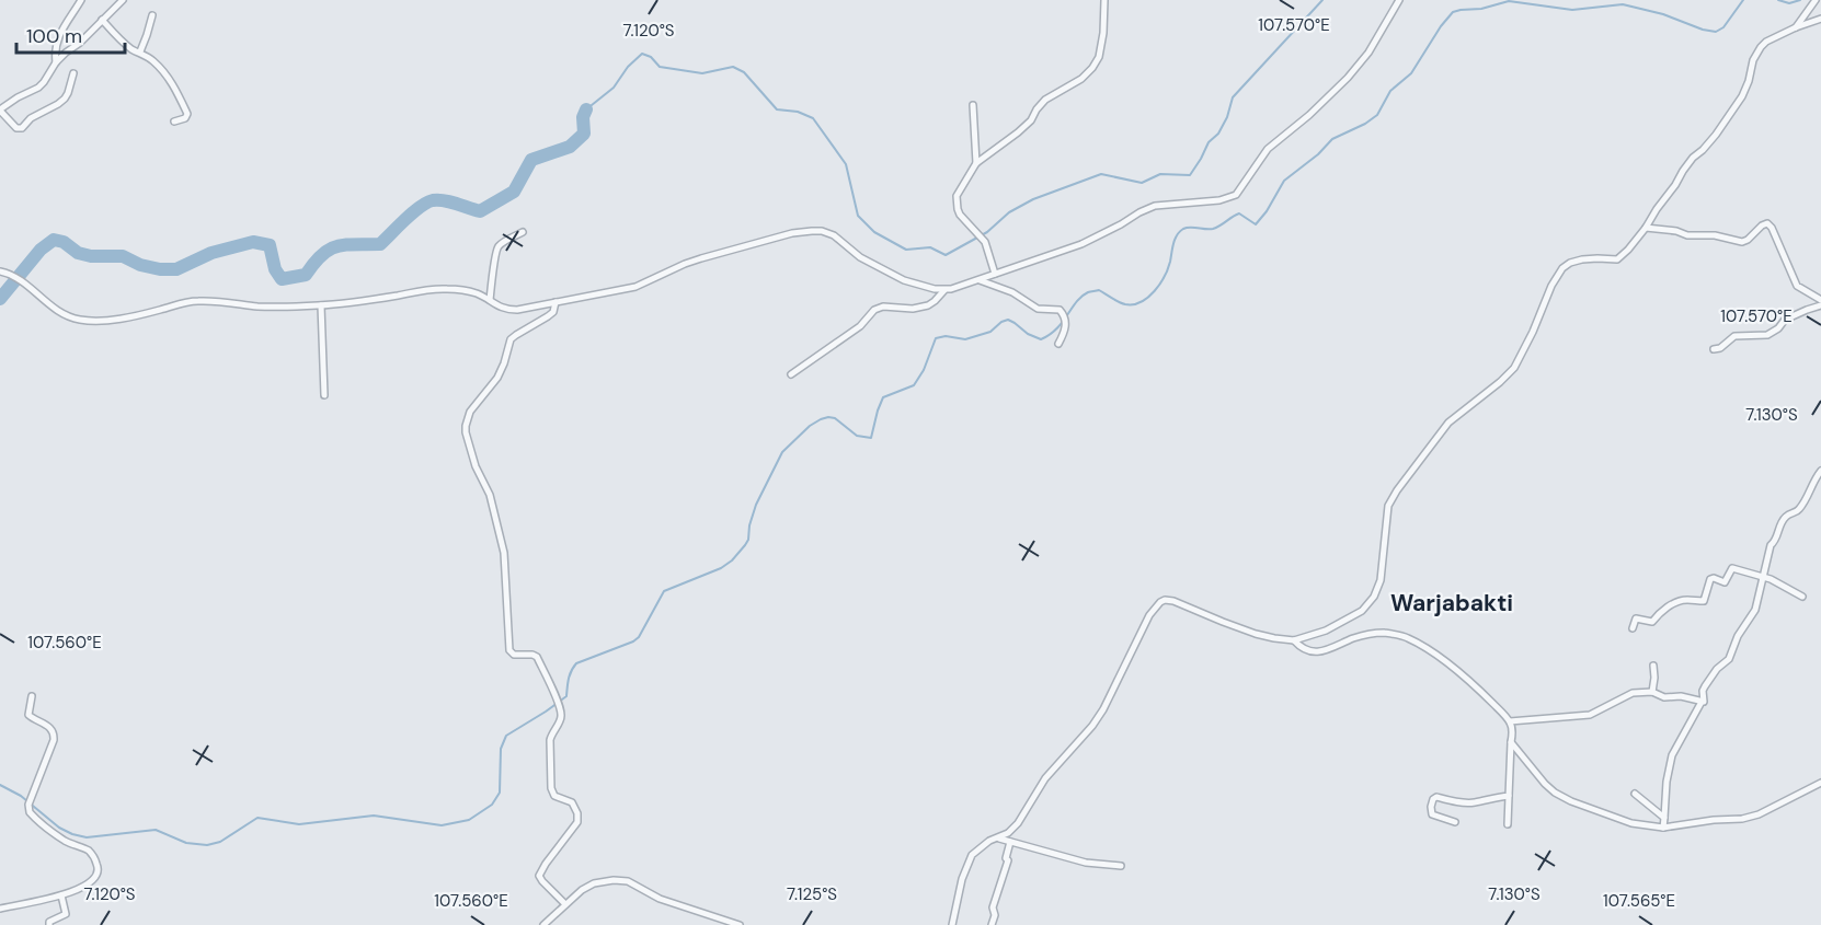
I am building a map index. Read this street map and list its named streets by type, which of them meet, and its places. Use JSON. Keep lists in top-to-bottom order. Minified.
{"districts":["Warjabakti"],"scale_bar":"100 m","coordinates":["107.570°E","7.120°S","7.130°S","107.560°E","7.125°S","107.565°E"]}
